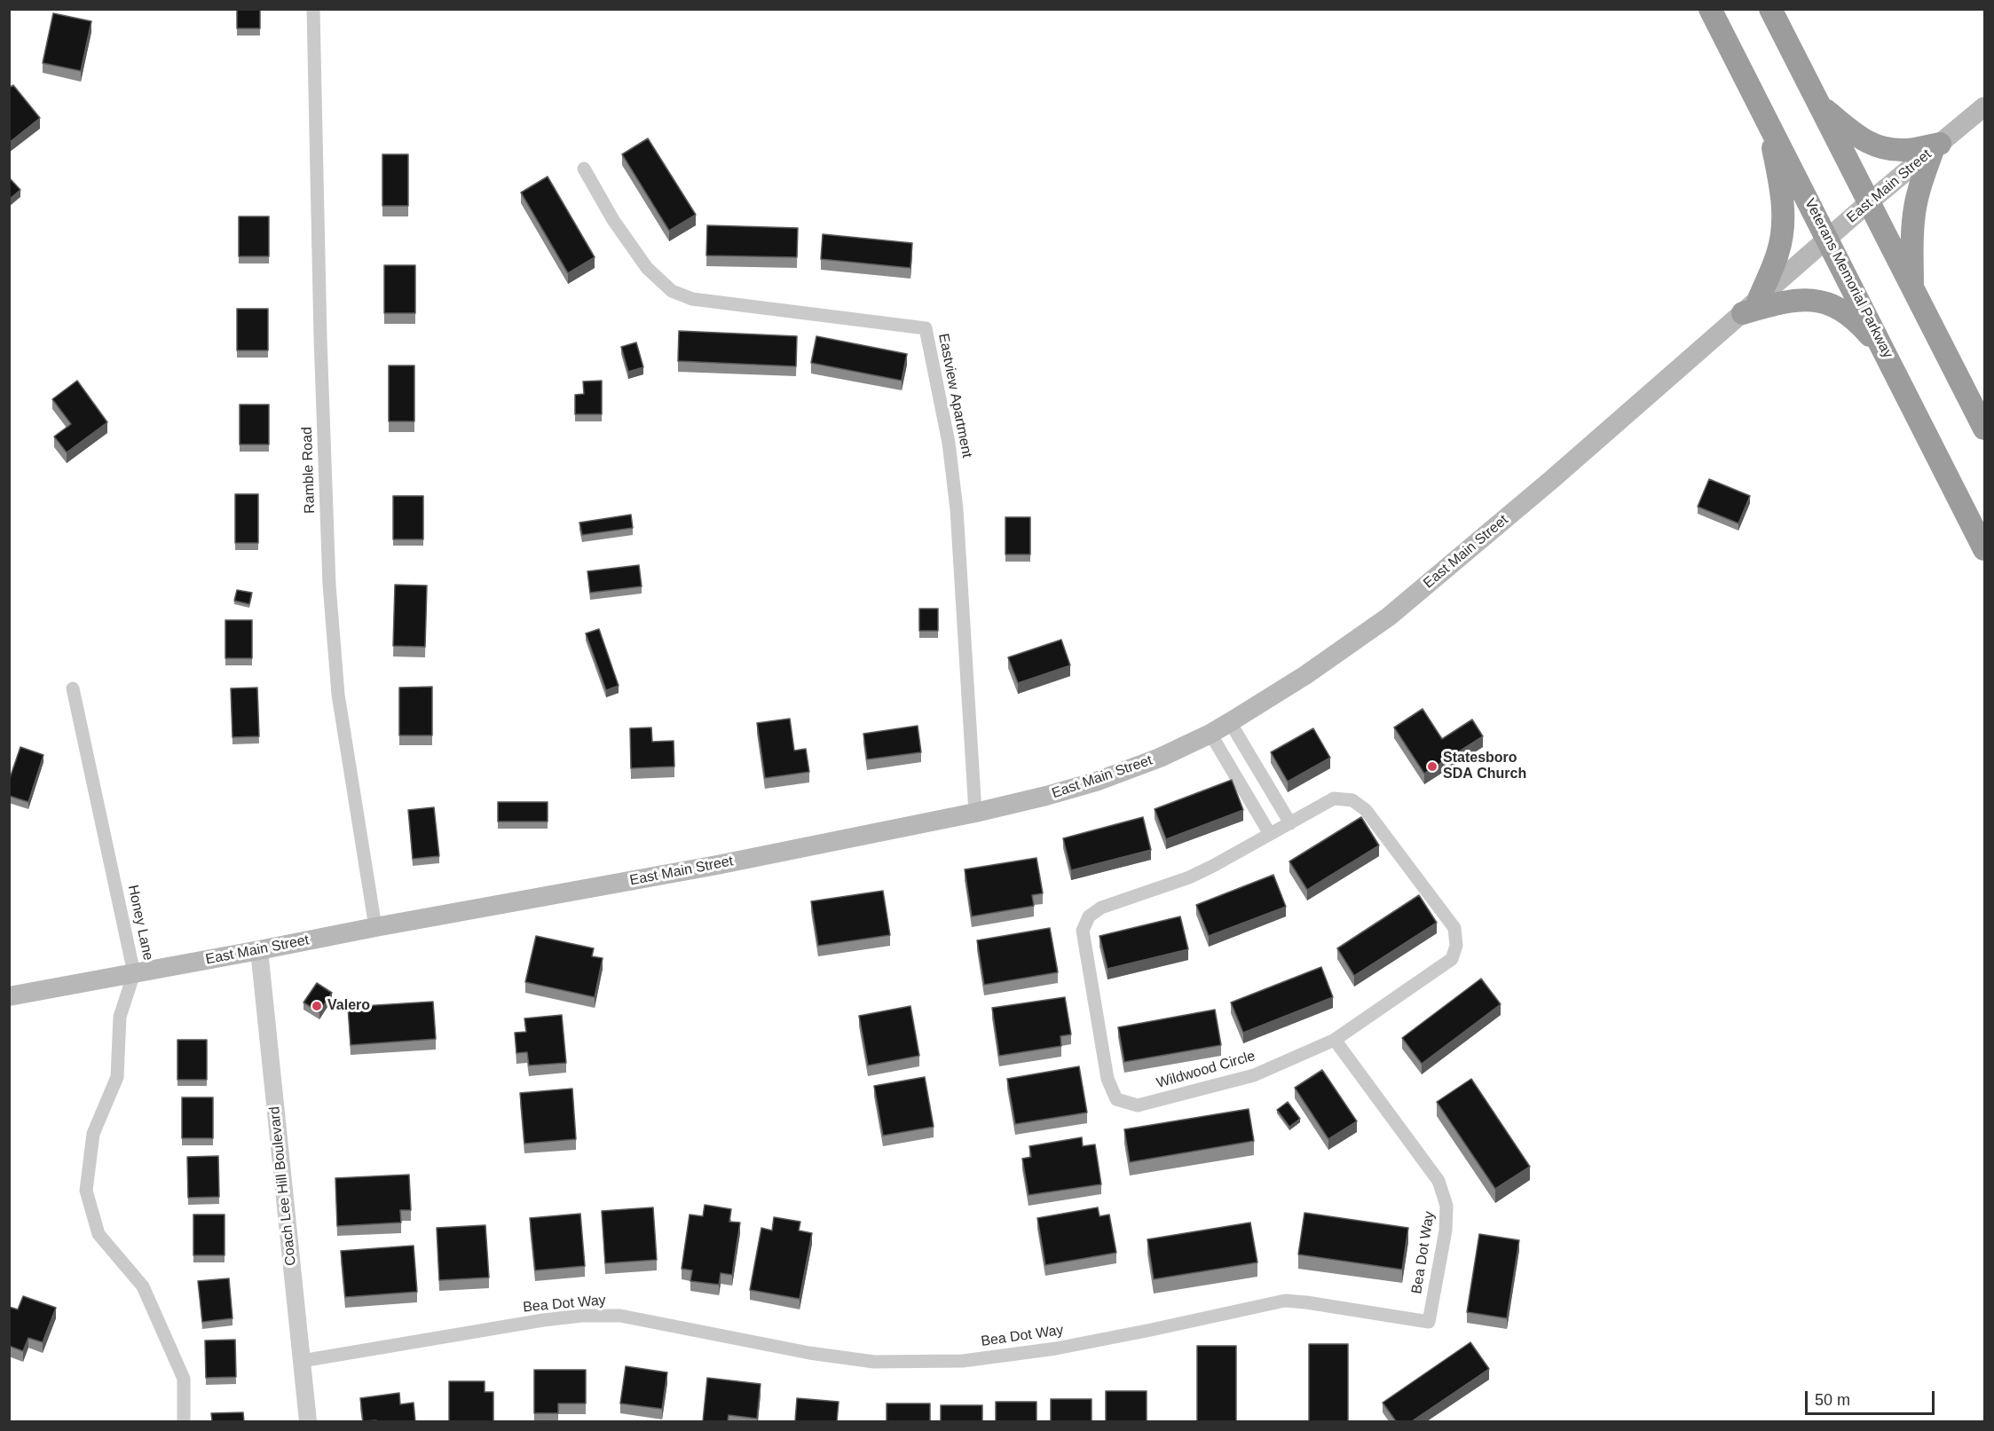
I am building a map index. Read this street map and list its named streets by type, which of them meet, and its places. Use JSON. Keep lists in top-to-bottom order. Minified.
{"streets":{"highway":["Veterans Memorial Parkway"],"main road":["East Main Street"],"street":["Eastview Apartment","Ramble Road","Honey Lane","Wildwood Circle","Coach Lee Hill Boulevard","Bea Dot Way"]},"crossings":[["East Main Street","Veterans Memorial Parkway"],["East Main Street","Eastview Apartment"],["East Main Street","Ramble Road"],["East Main Street","Honey Lane"],["East Main Street","Coach Lee Hill Boulevard"],["Wildwood Circle","Bea Dot Way"],["Coach Lee Hill Boulevard","Bea Dot Way"]],"places":["Statesboro SDA Church","Valero"],"scale_bar":"50 m"}
